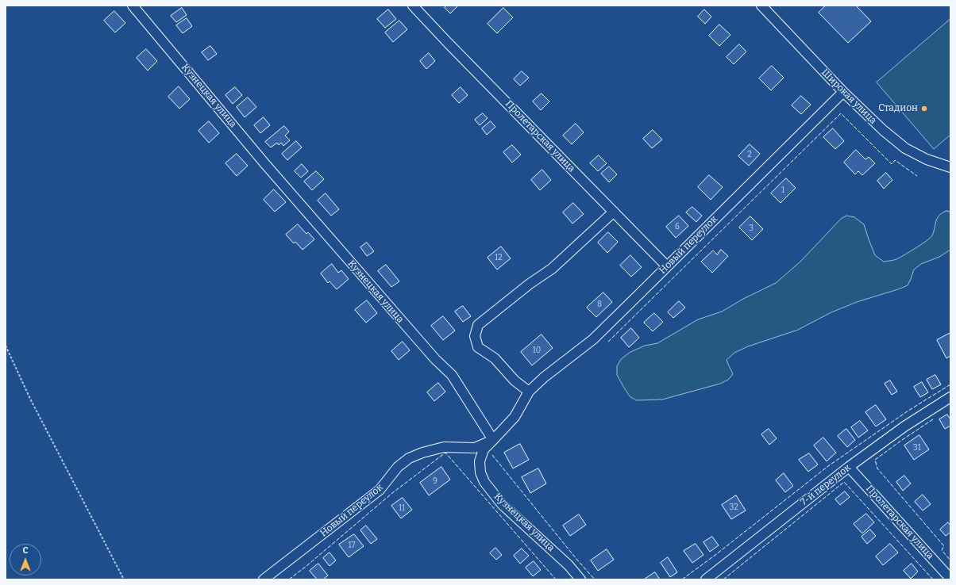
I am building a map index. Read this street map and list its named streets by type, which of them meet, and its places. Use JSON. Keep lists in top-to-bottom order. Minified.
{"streets":{"street":["Кузнецкая улица","Широкая улица","Пролетарская улица","Новый переулок","7-й переулок"]},"crossings":[["Кузнецкая улица","Новый переулок"],["Широкая улица","Новый переулок"],["Пролетарская улица","Новый переулок"],["Пролетарская улица","7-й переулок"]],"places":["Стадион"],"house_numbers":["2","1","6","3","12","8","10","31","9","32","11","17"],"north":"top"}
